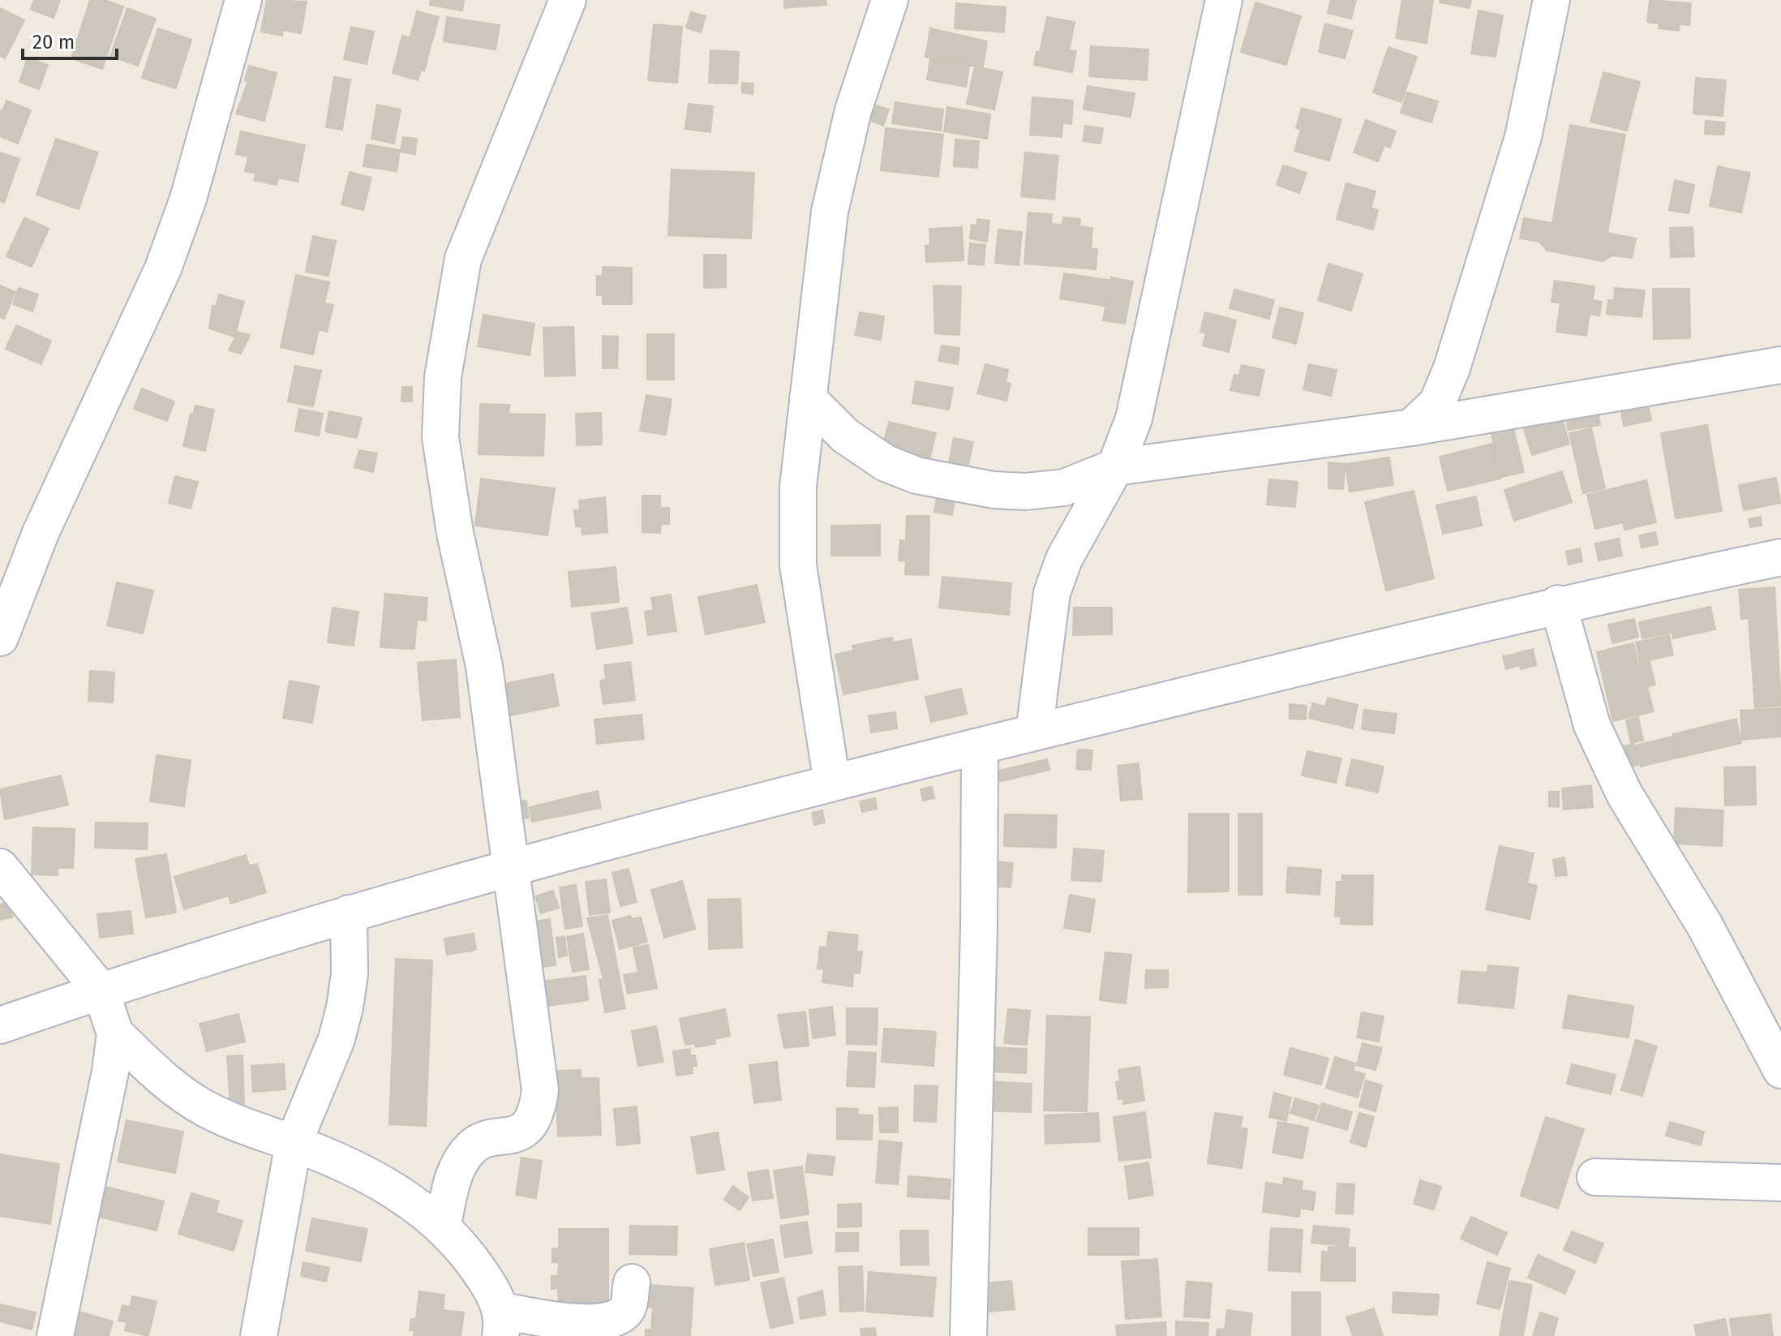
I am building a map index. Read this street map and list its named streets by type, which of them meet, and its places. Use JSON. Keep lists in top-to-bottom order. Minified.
{"scale_bar":"20 m"}
